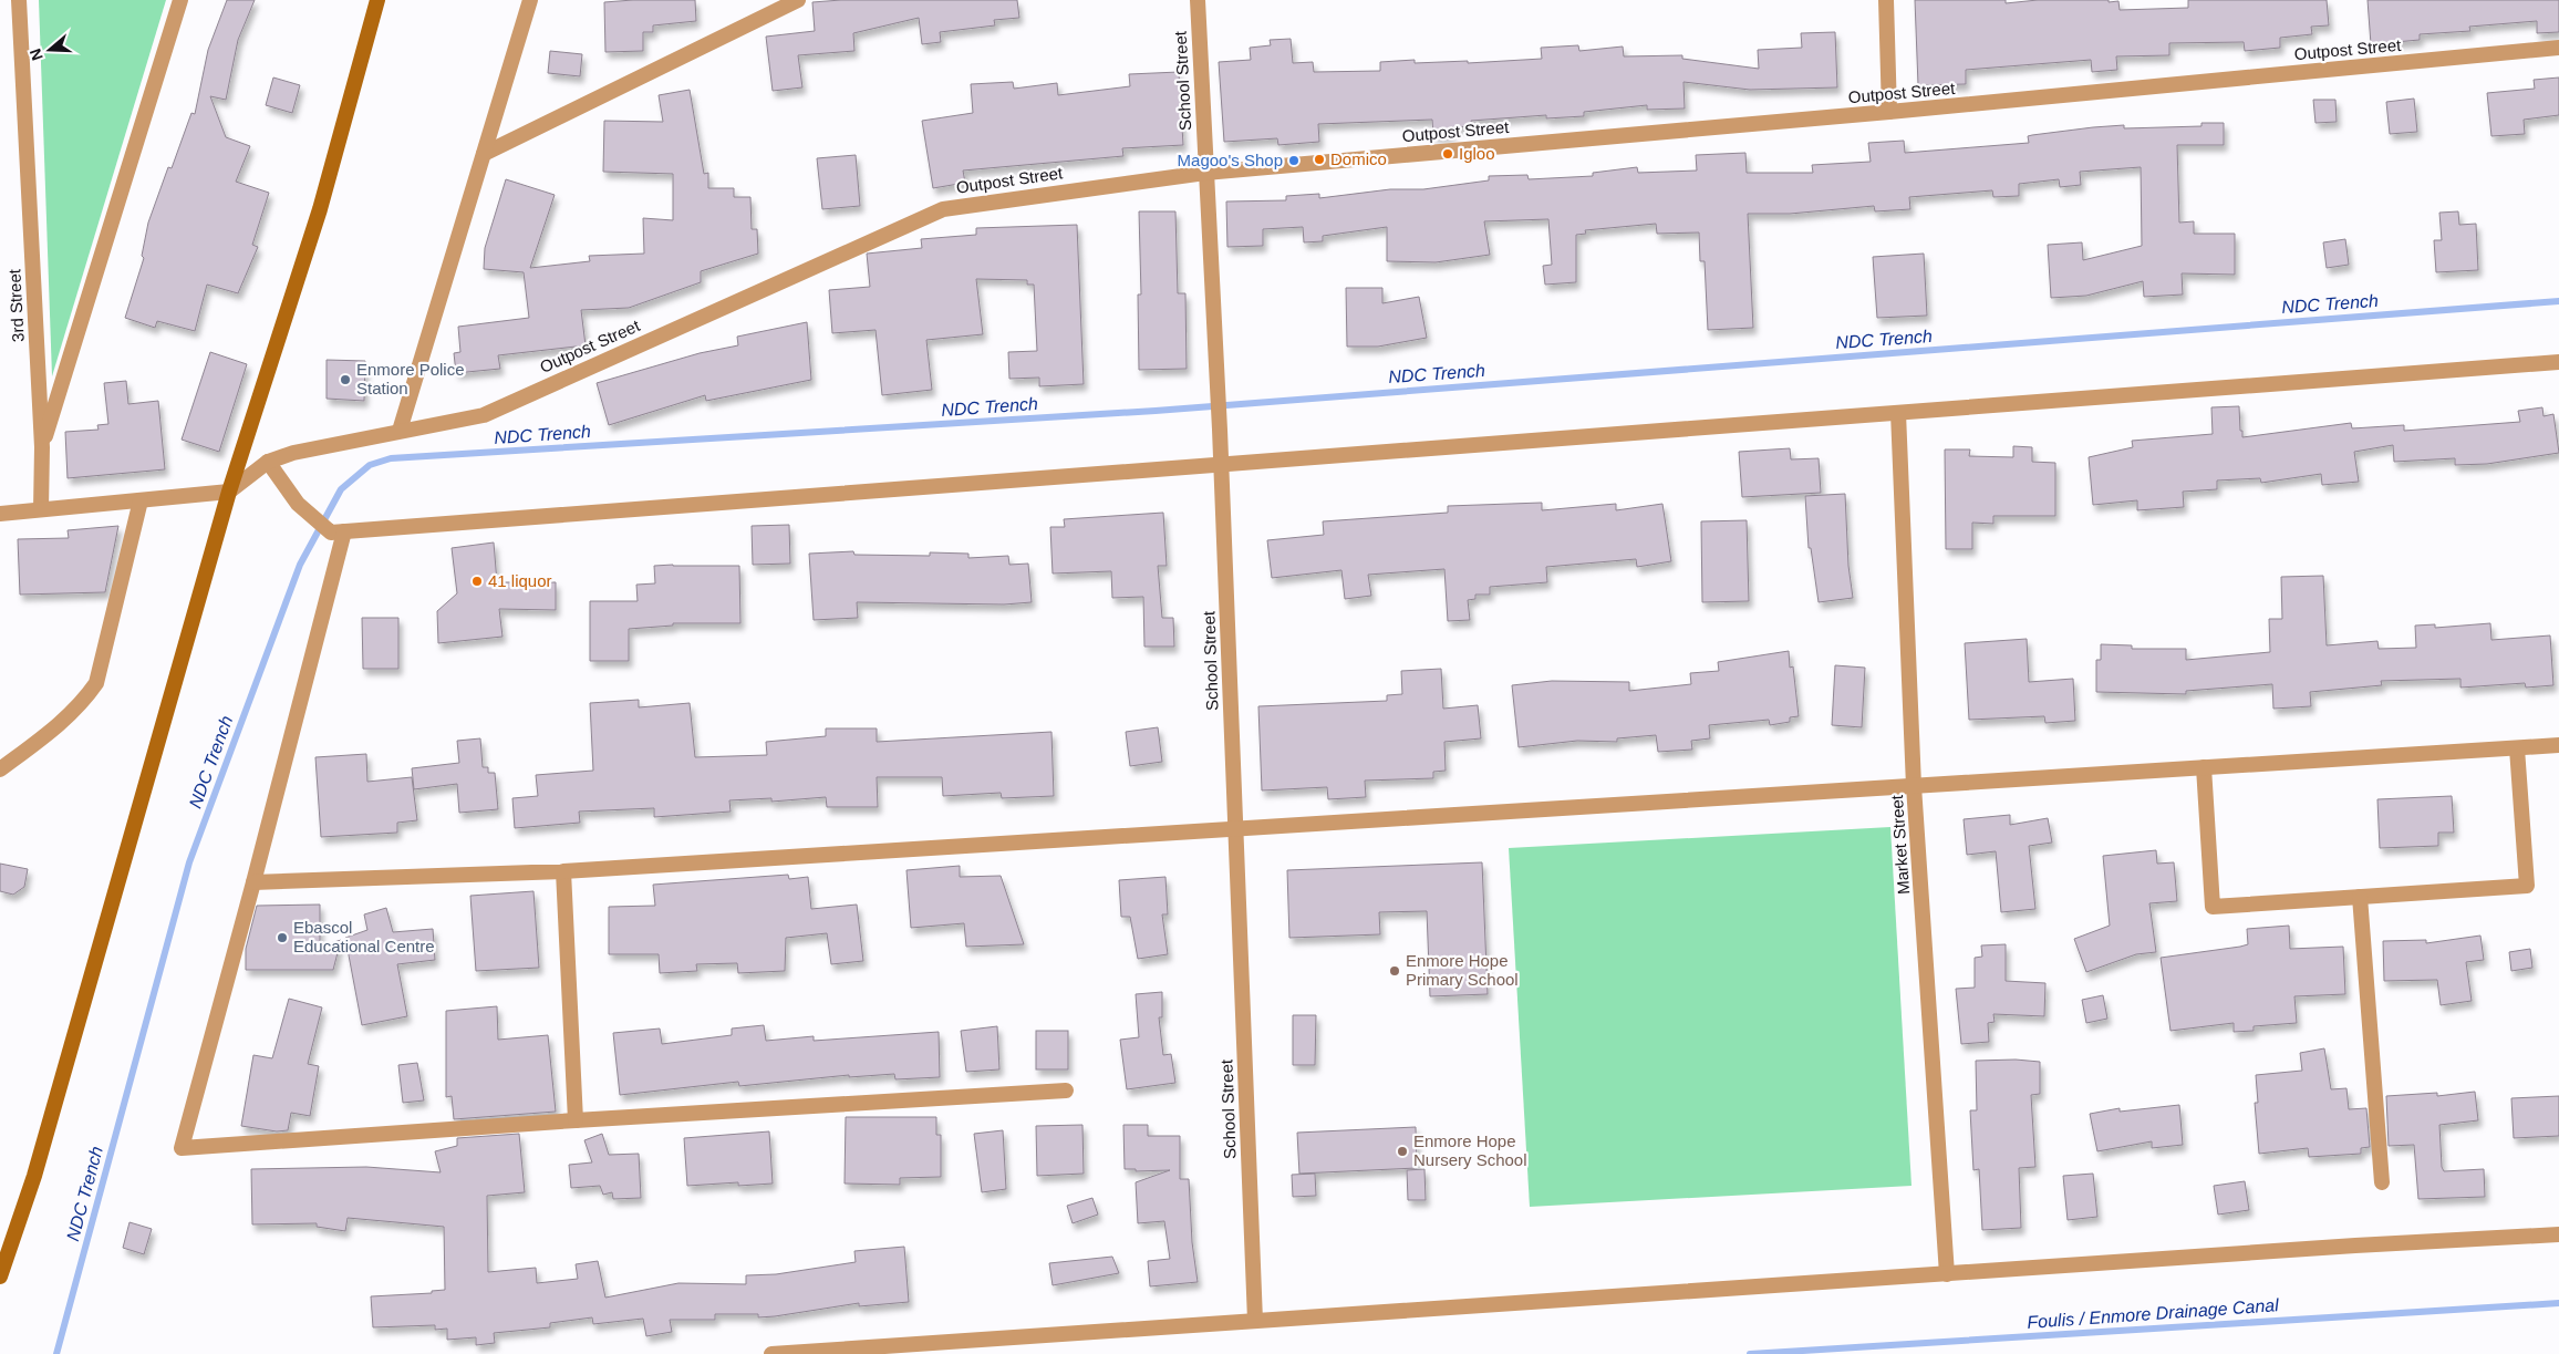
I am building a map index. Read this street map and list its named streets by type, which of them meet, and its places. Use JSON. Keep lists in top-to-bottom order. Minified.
{"streets":{"street":["Outpost Street","School Street","3rd Street","Market Street"]},"crossings":[["Outpost Street","School Street"]],"water":["NDC Trench","Foulis / Enmore Drainage Canal"],"places":["Igloo","Domico","Magoo's Shop","Enmore Police Station","41 liquor","Ebascol Educational Centre","Enmore Hope Primary School","Enmore Hope Nursery School"],"north":"left"}
